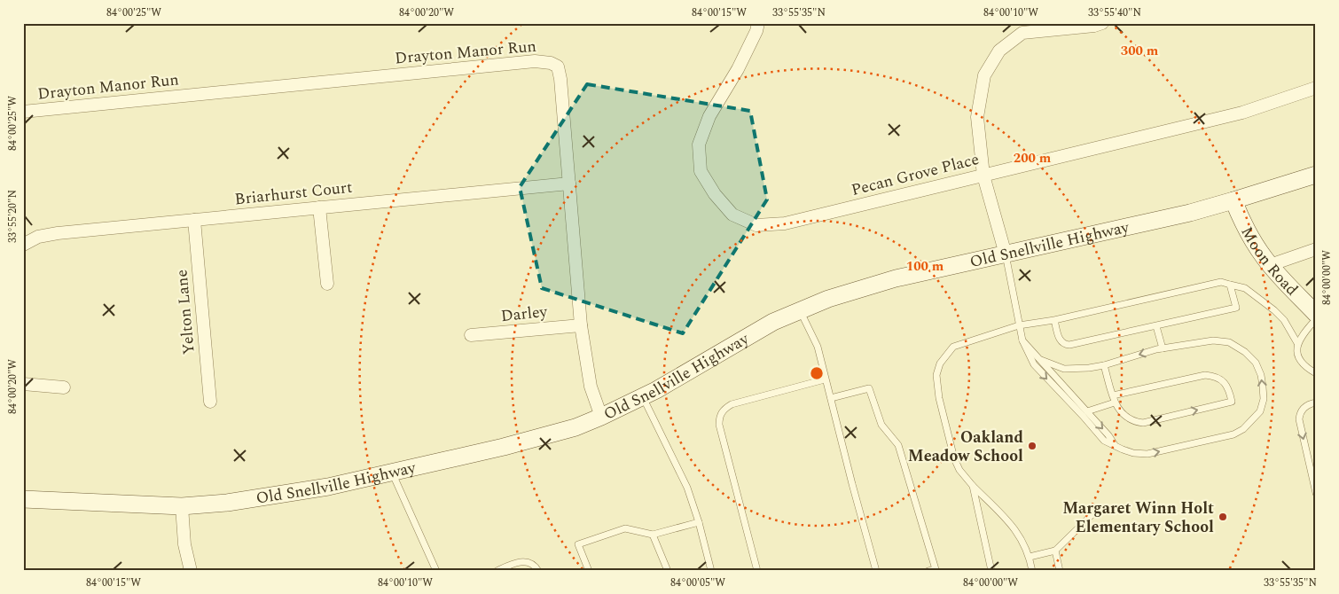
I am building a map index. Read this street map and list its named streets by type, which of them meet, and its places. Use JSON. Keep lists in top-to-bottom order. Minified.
{"streets":{"street":["Drayton Manor Run","Pecan Grove Place","Briarhurst Court","Old Snellville Highway","Moon Road","Yelton Lane","Darley"]},"crossings":[["Drayton Manor Run","Briarhurst Court"],["Drayton Manor Run","Old Snellville Highway"],["Drayton Manor Run","Darley"],["Briarhurst Court","Yelton Lane"],["Old Snellville Highway","Moon Road"]],"places":["Oakland Meadow School","Margaret Winn Holt Elementary School"],"coordinates":["84°00'25\"W","84°00'20\"W","84°00'15\"W","33°55'35\"N","84°00'10\"W","33°55'40\"N","33°55'20\"N","84°00'00\"W","84°00'05\"W"],"rings":["300 m","200 m","100 m"]}
